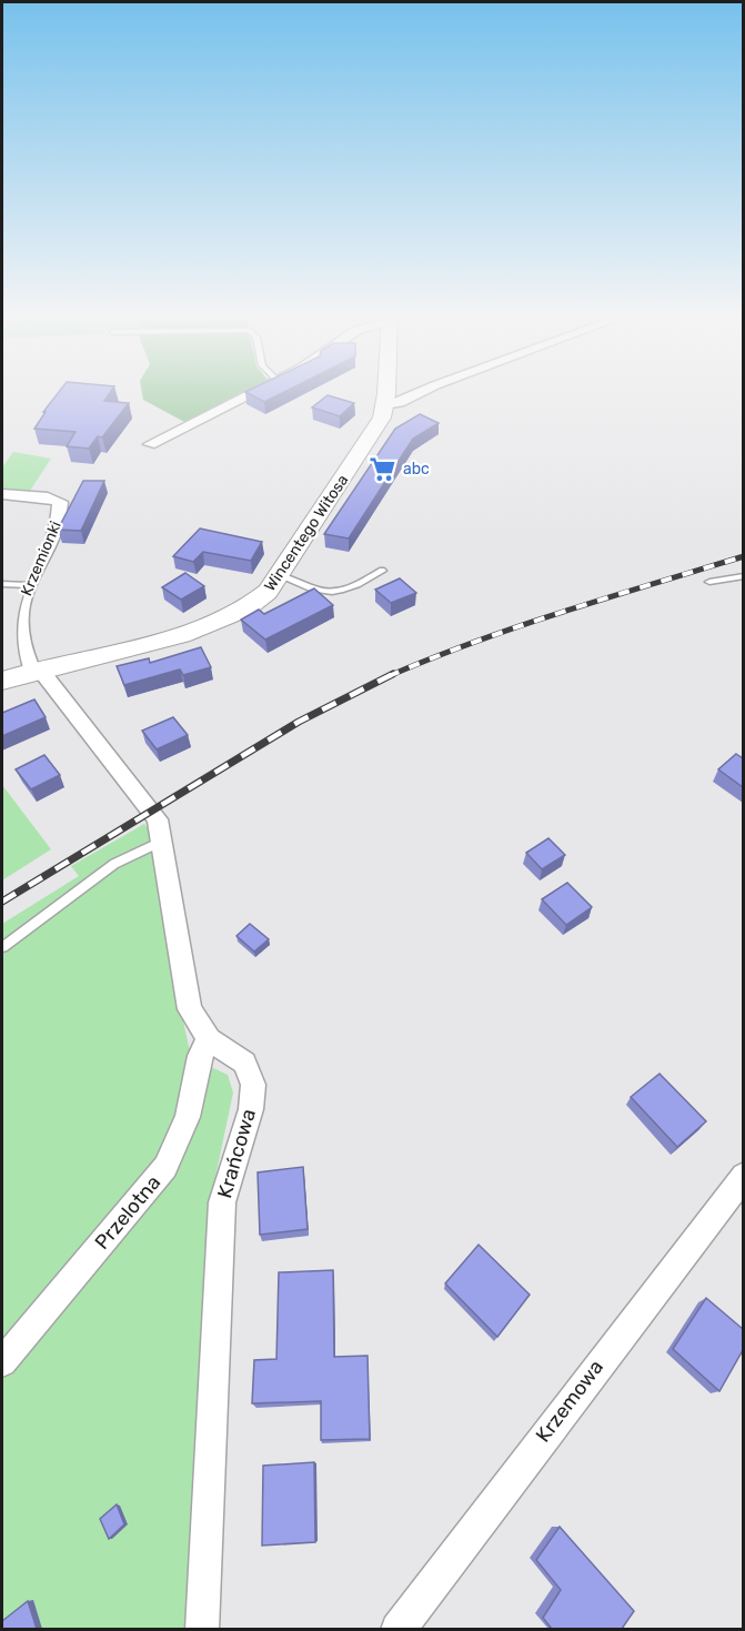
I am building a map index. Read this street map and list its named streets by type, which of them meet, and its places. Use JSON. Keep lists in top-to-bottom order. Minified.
{"streets":{"street":["Wincentego Witosa","Krzemionki","Krańcowa","Przelotna","Krzemowa"]},"crossings":[["Wincentego Witosa","Krzemionki"],["Wincentego Witosa","Krańcowa"],["Krzemionki","Krańcowa"],["Krańcowa","Przelotna"]],"places":{"supermarket":["abc"]}}
